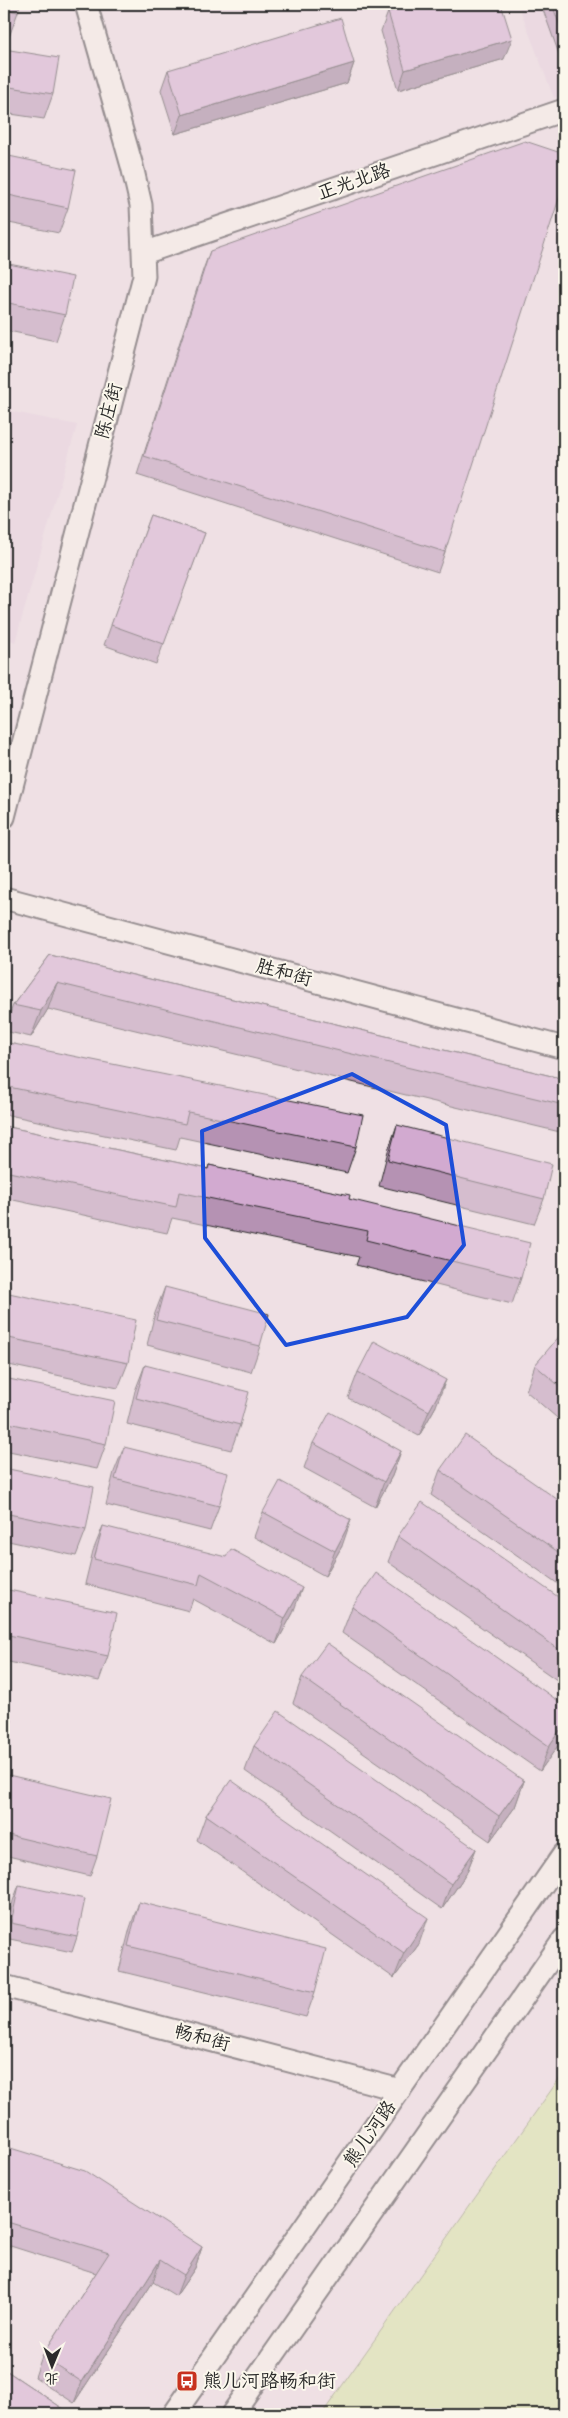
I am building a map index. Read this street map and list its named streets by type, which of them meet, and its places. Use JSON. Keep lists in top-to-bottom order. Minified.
{"streets":{"street":["正光北路","陈庄街","胜和街","畅和街","熊儿河路"]},"crossings":[["正光北路","陈庄街"],["畅和街","熊儿河路"]],"places":{"bus stop":["熊儿河路畅和街"]},"north":"bottom"}
